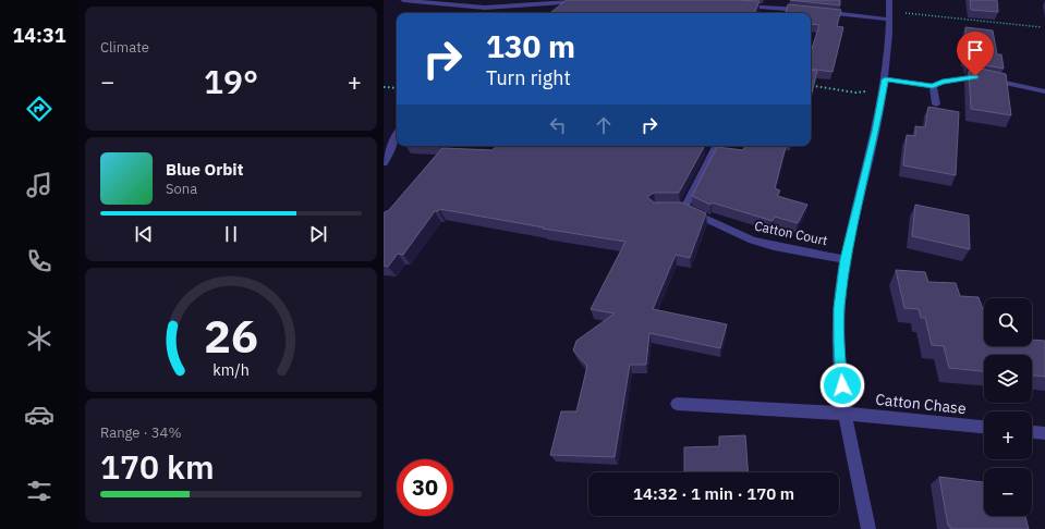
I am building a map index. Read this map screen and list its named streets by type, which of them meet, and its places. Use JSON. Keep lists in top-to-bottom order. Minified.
{"streets":{"street":["Catton Court","Catton Chase"]},"page":{"tabs":"14:31","tile":["Climate",["Range · 34%","170 km"]],"turn":["130 m","Turn right"],"heat":["−","19°","+"],"song":["Blue Orbit","Sona"],"map_buttons":["+","−"],"limit":"30","trip":"14:32 · 1 min · 170 m","gauge":["26","km/h"]}}
